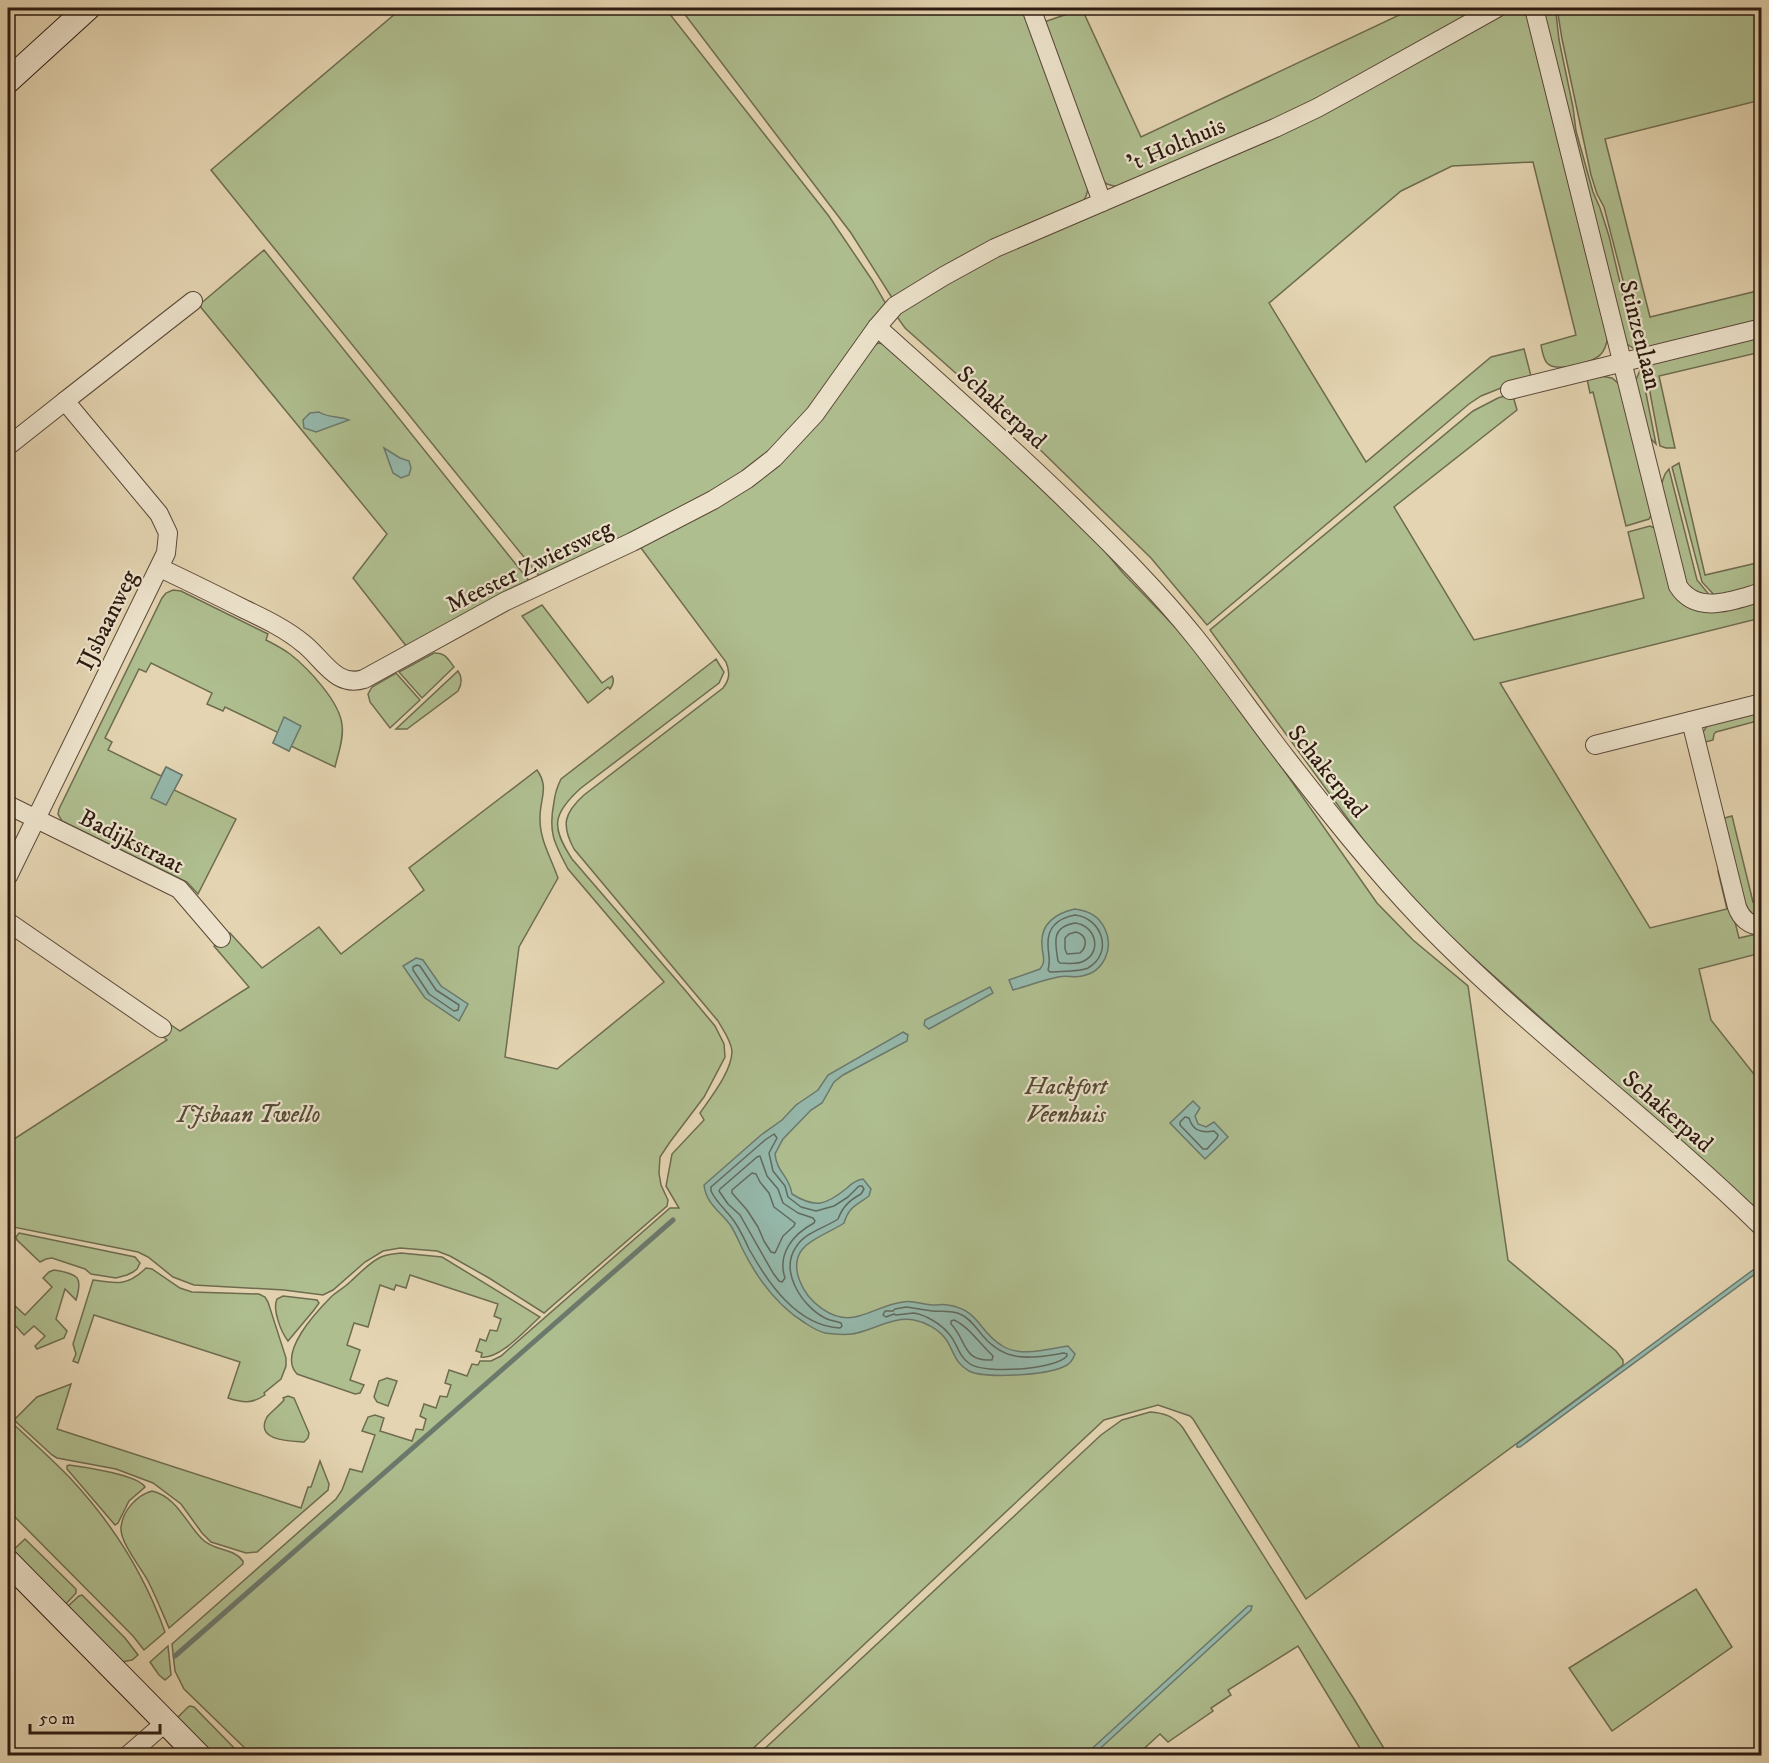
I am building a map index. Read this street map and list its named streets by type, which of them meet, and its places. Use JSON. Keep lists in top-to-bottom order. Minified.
{"streets":{"street":["'t Holthuis","Stinzenlaan","Schakerpad","Meester Zwiersweg","IJsbaanweg","Badijkstraat"]},"crossings":[["'t Holthuis","Schakerpad"],["'t Holthuis","Meester Zwiersweg"],["Schakerpad","Meester Zwiersweg"],["Meester Zwiersweg","IJsbaanweg"],["IJsbaanweg","Badijkstraat"]],"parks":["Hackfort Veenhuis","IJsbaan Twello"],"scale_bar":"50 m"}
